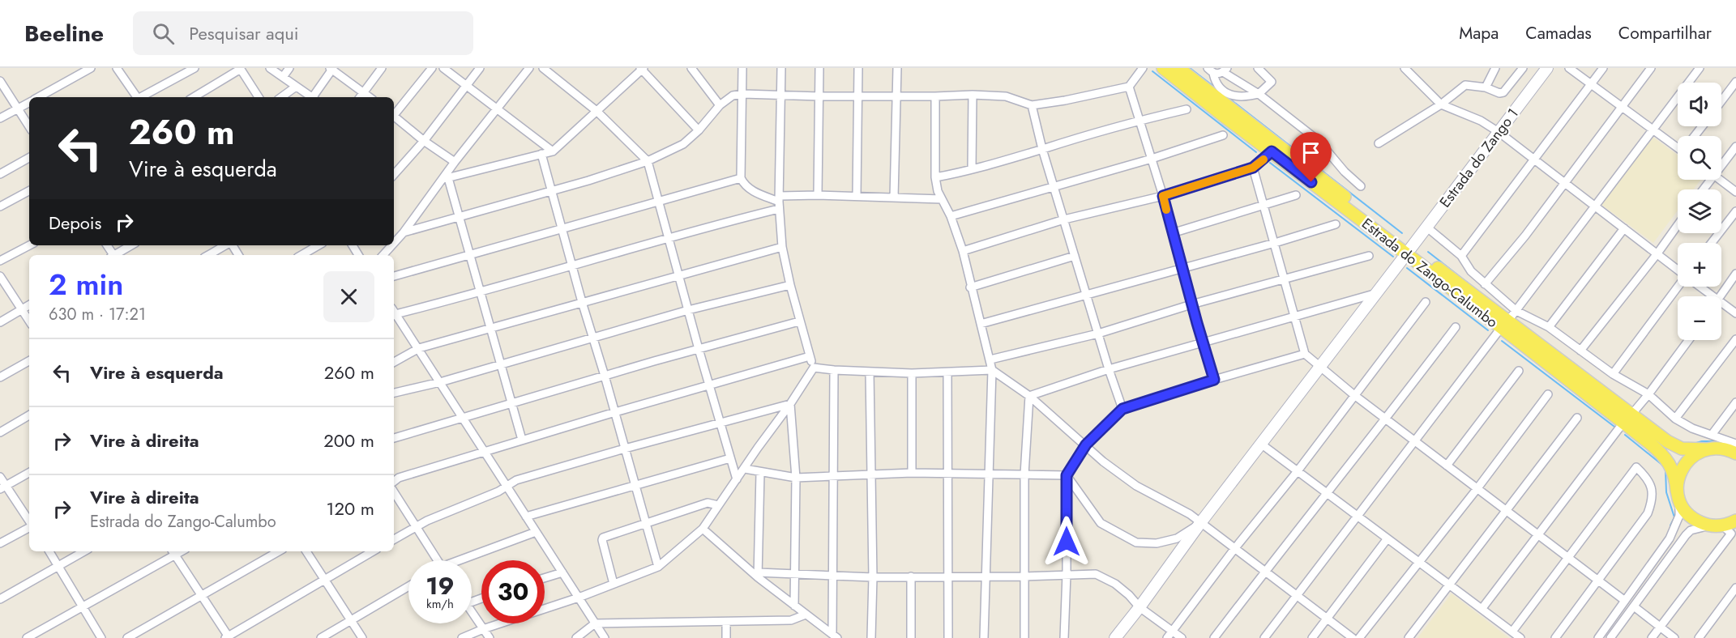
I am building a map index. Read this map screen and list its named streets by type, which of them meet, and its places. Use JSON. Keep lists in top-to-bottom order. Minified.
{"streets":{"main road":["Estrada do Zango-Calumbo"],"street":["Estrada do Zango 1"]},"crossings":[["Estrada do Zango 1","Estrada do Zango-Calumbo"]],"page":{"header":"Beeline","search":"Pesquisar aqui","nav":["Mapa","Camadas","Compartilhar"],"map_buttons":["+","−"],"turn":["260 m","Vire à esquerda"],"then":"Depois","heading":["2 min","630 m · 17:21"],"list":[{"name":"Vire à esquerda","value":"260 m"},{"name":"Vire à direita","value":"200 m"},{"name":"Vire à direita","note":"Estrada do Zango-Calumbo","value":"120 m"}],"speed":"19 km/h","limit":"30"}}
